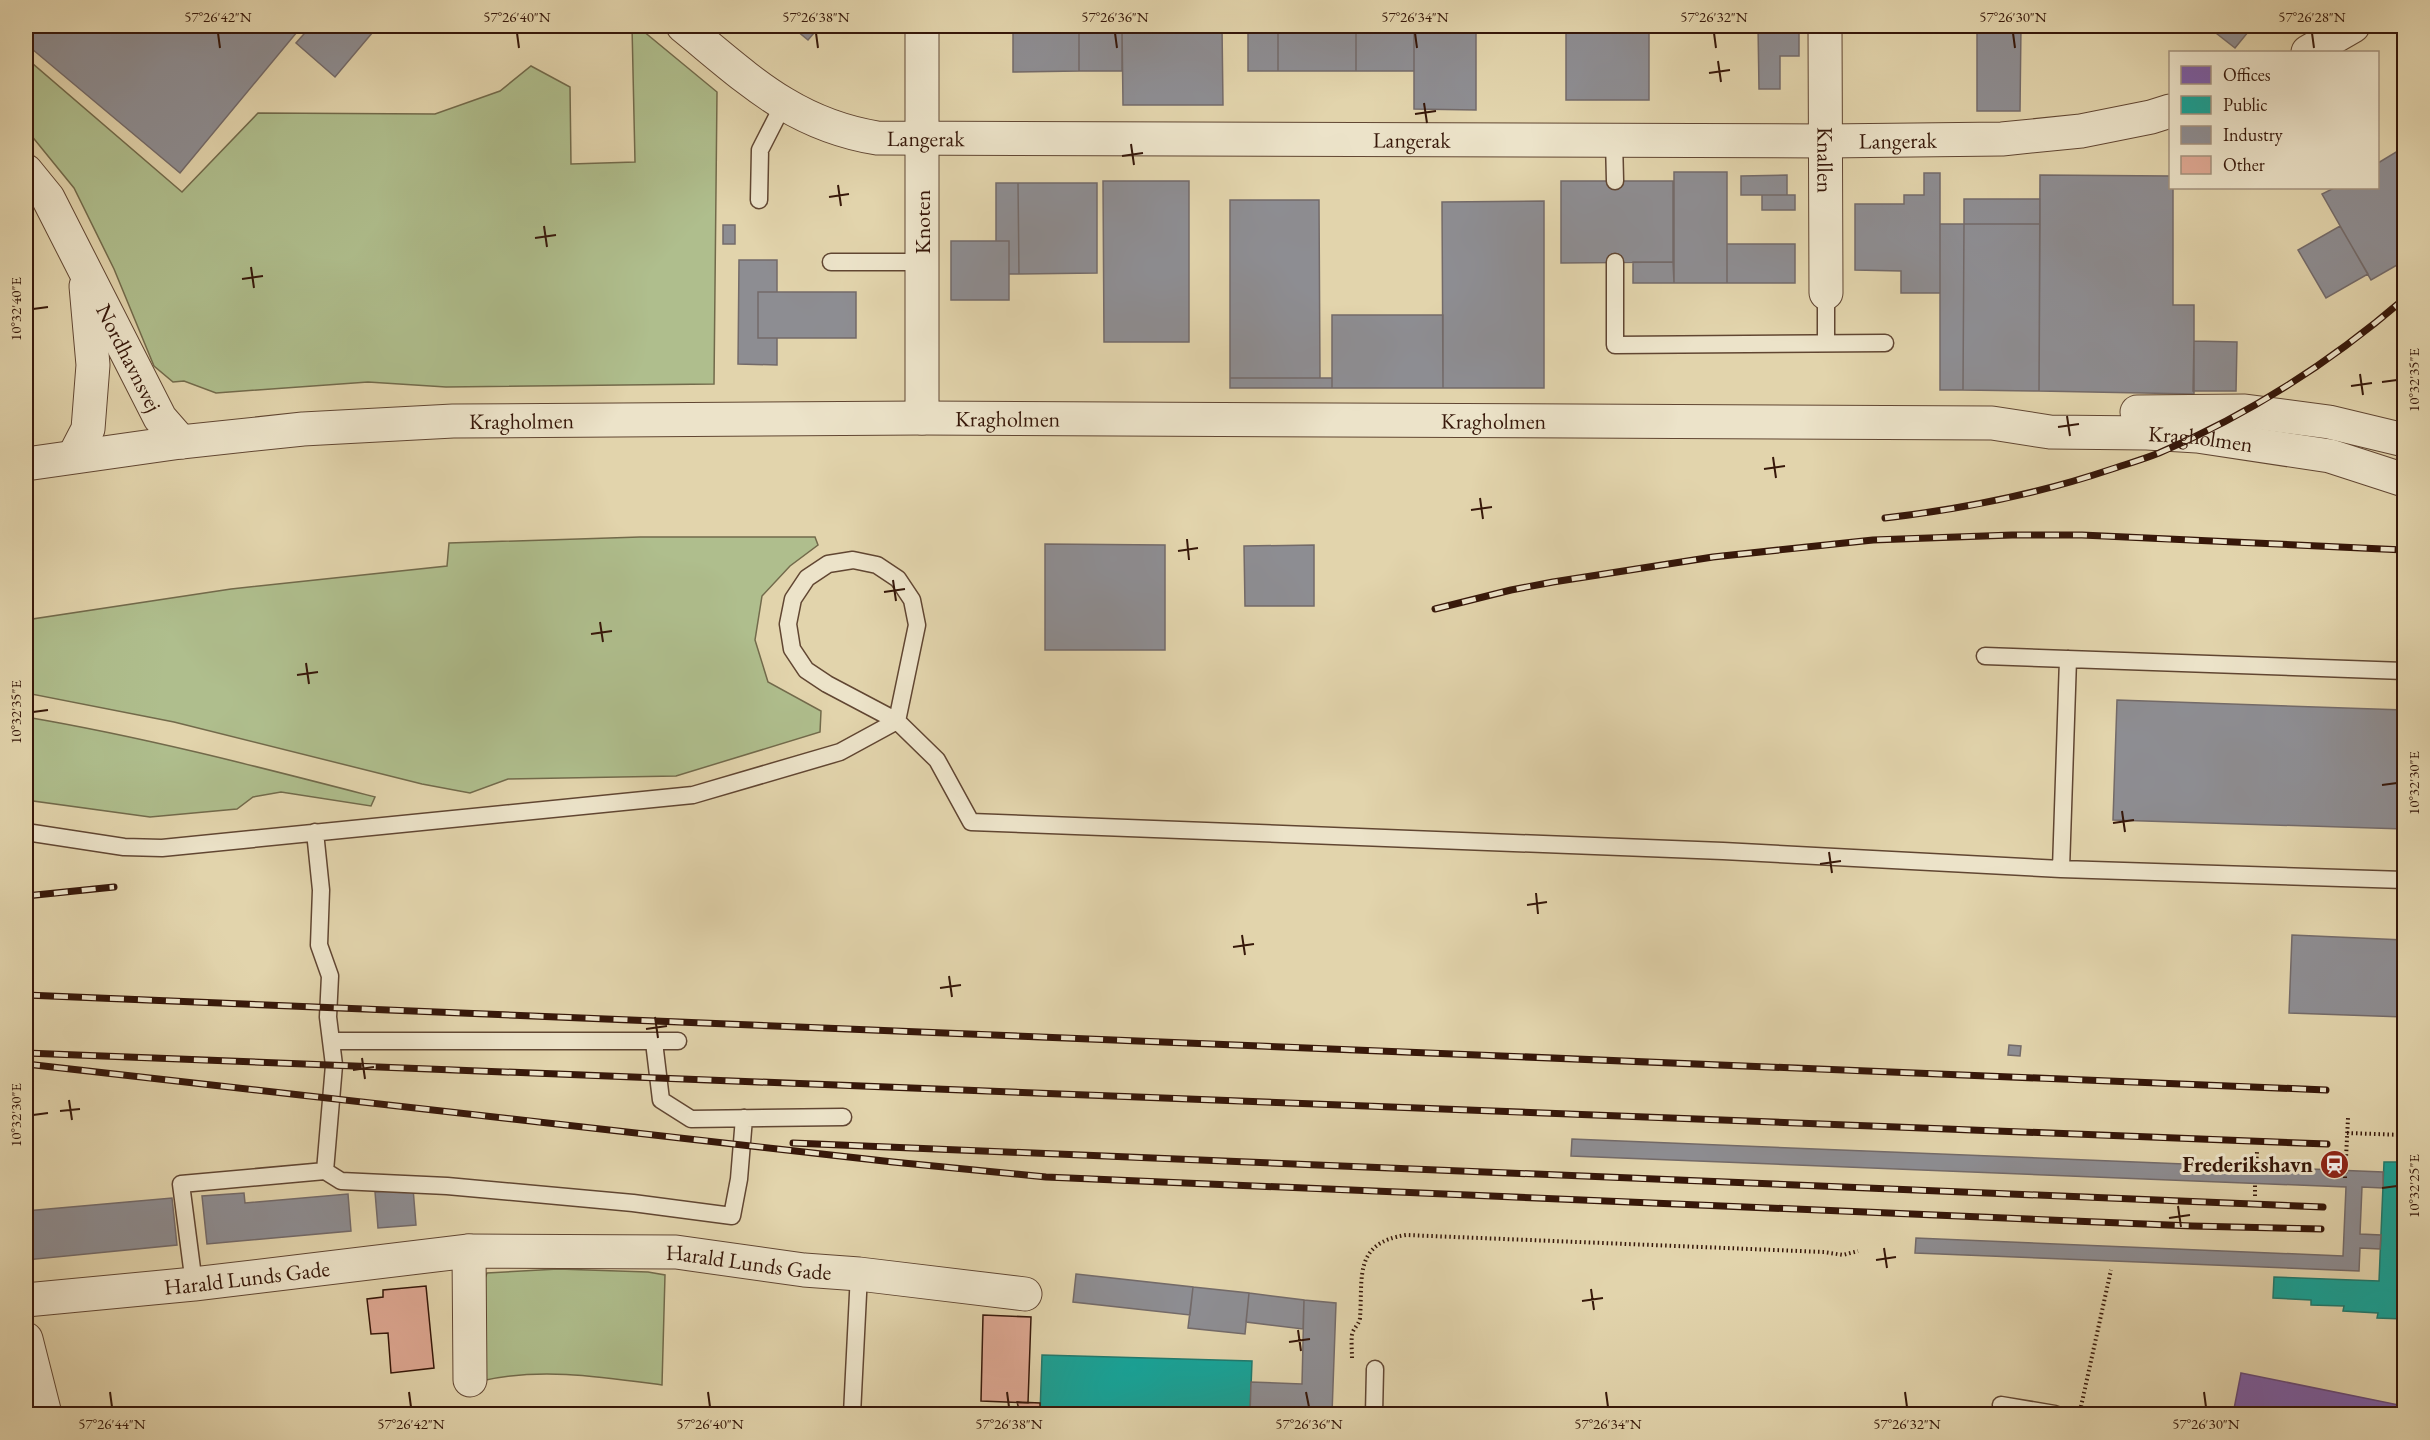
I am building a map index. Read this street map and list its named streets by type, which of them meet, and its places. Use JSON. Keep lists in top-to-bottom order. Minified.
{"streets":{"street":["Langerak","Knallen","Knoten","Nordhavnsvej","Kragholmen","Harald Lunds Gade"]},"crossings":[["Langerak","Knallen"],["Langerak","Knoten"],["Knoten","Kragholmen"],["Nordhavnsvej","Kragholmen"]],"places":{"station":["Frederikshavn"]},"legend":["Offices","Public","Industry","Other"],"coordinates":["57°26'42\"N","57°26'40\"N","57°26'38\"N","57°26'36\"N","57°26'34\"N","57°26'32\"N","57°26'30\"N","57°26'28\"N","10°32'40\"E","10°32'35\"E","10°32'30\"E","10°32'25\"E","57°26'44\"N"]}
